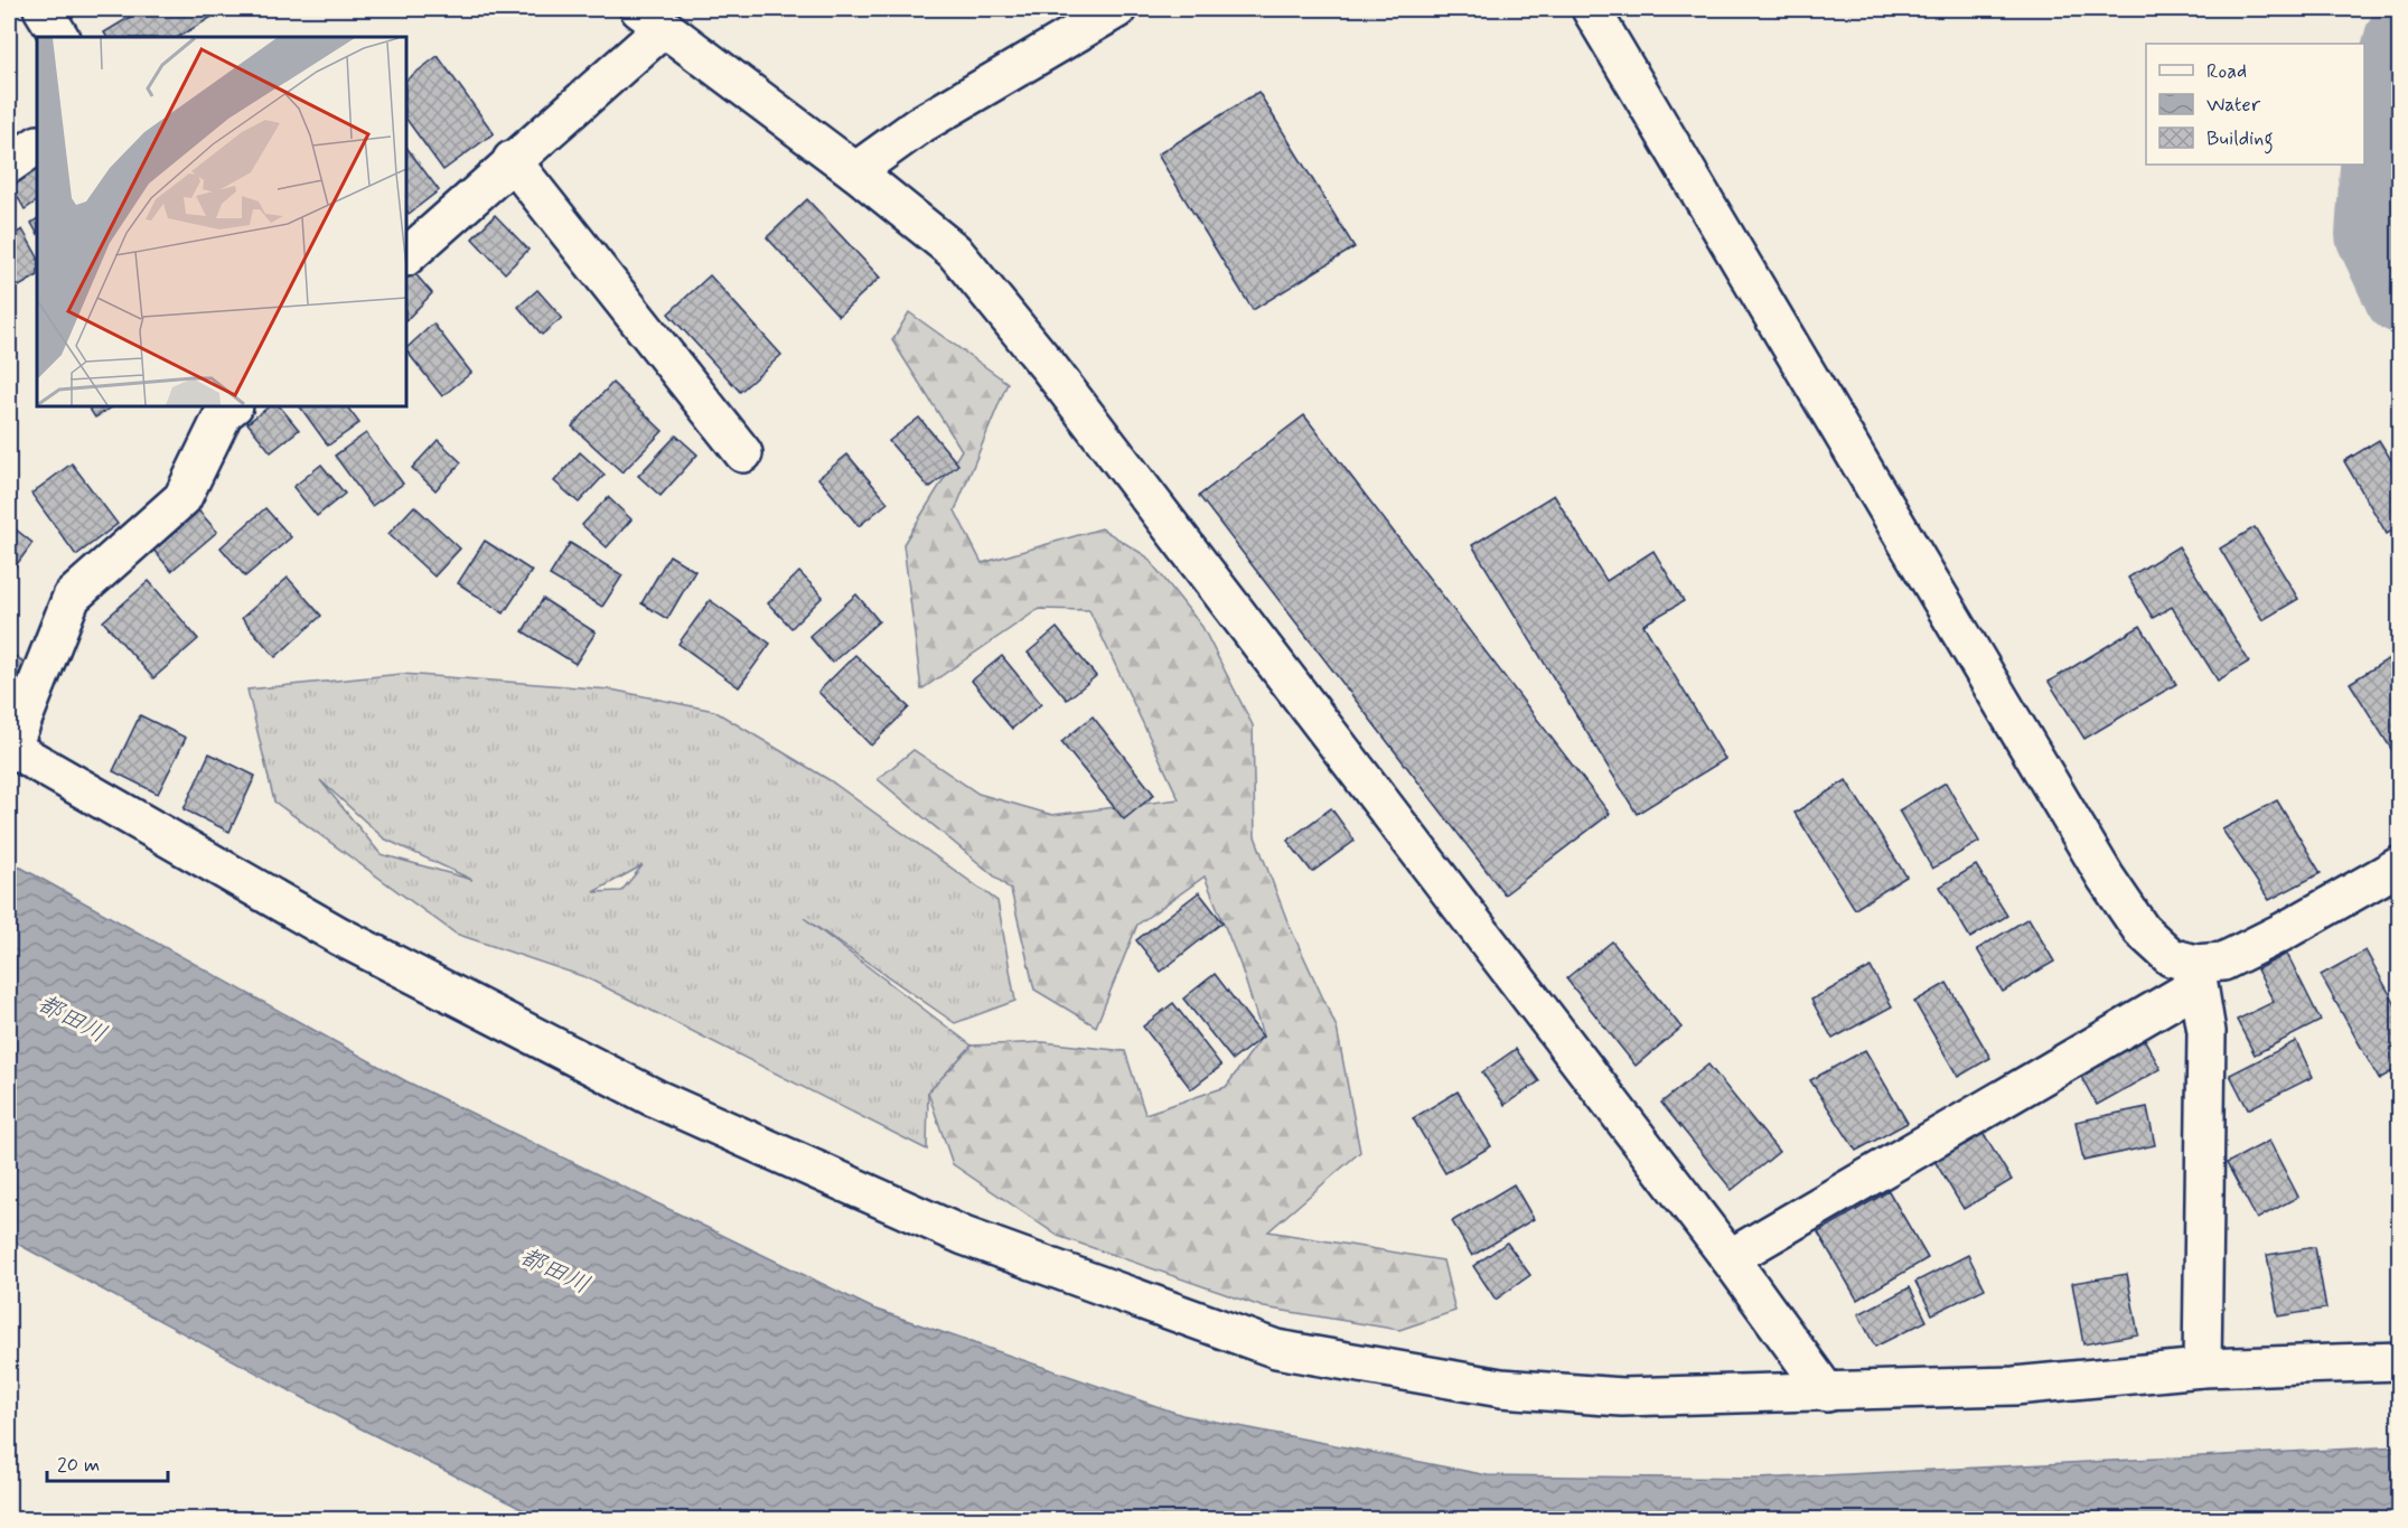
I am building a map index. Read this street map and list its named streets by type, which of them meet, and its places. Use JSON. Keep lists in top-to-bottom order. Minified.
{"water":["都田川"],"legend":["Road","Water","Building"],"scale_bar":"20 m"}
